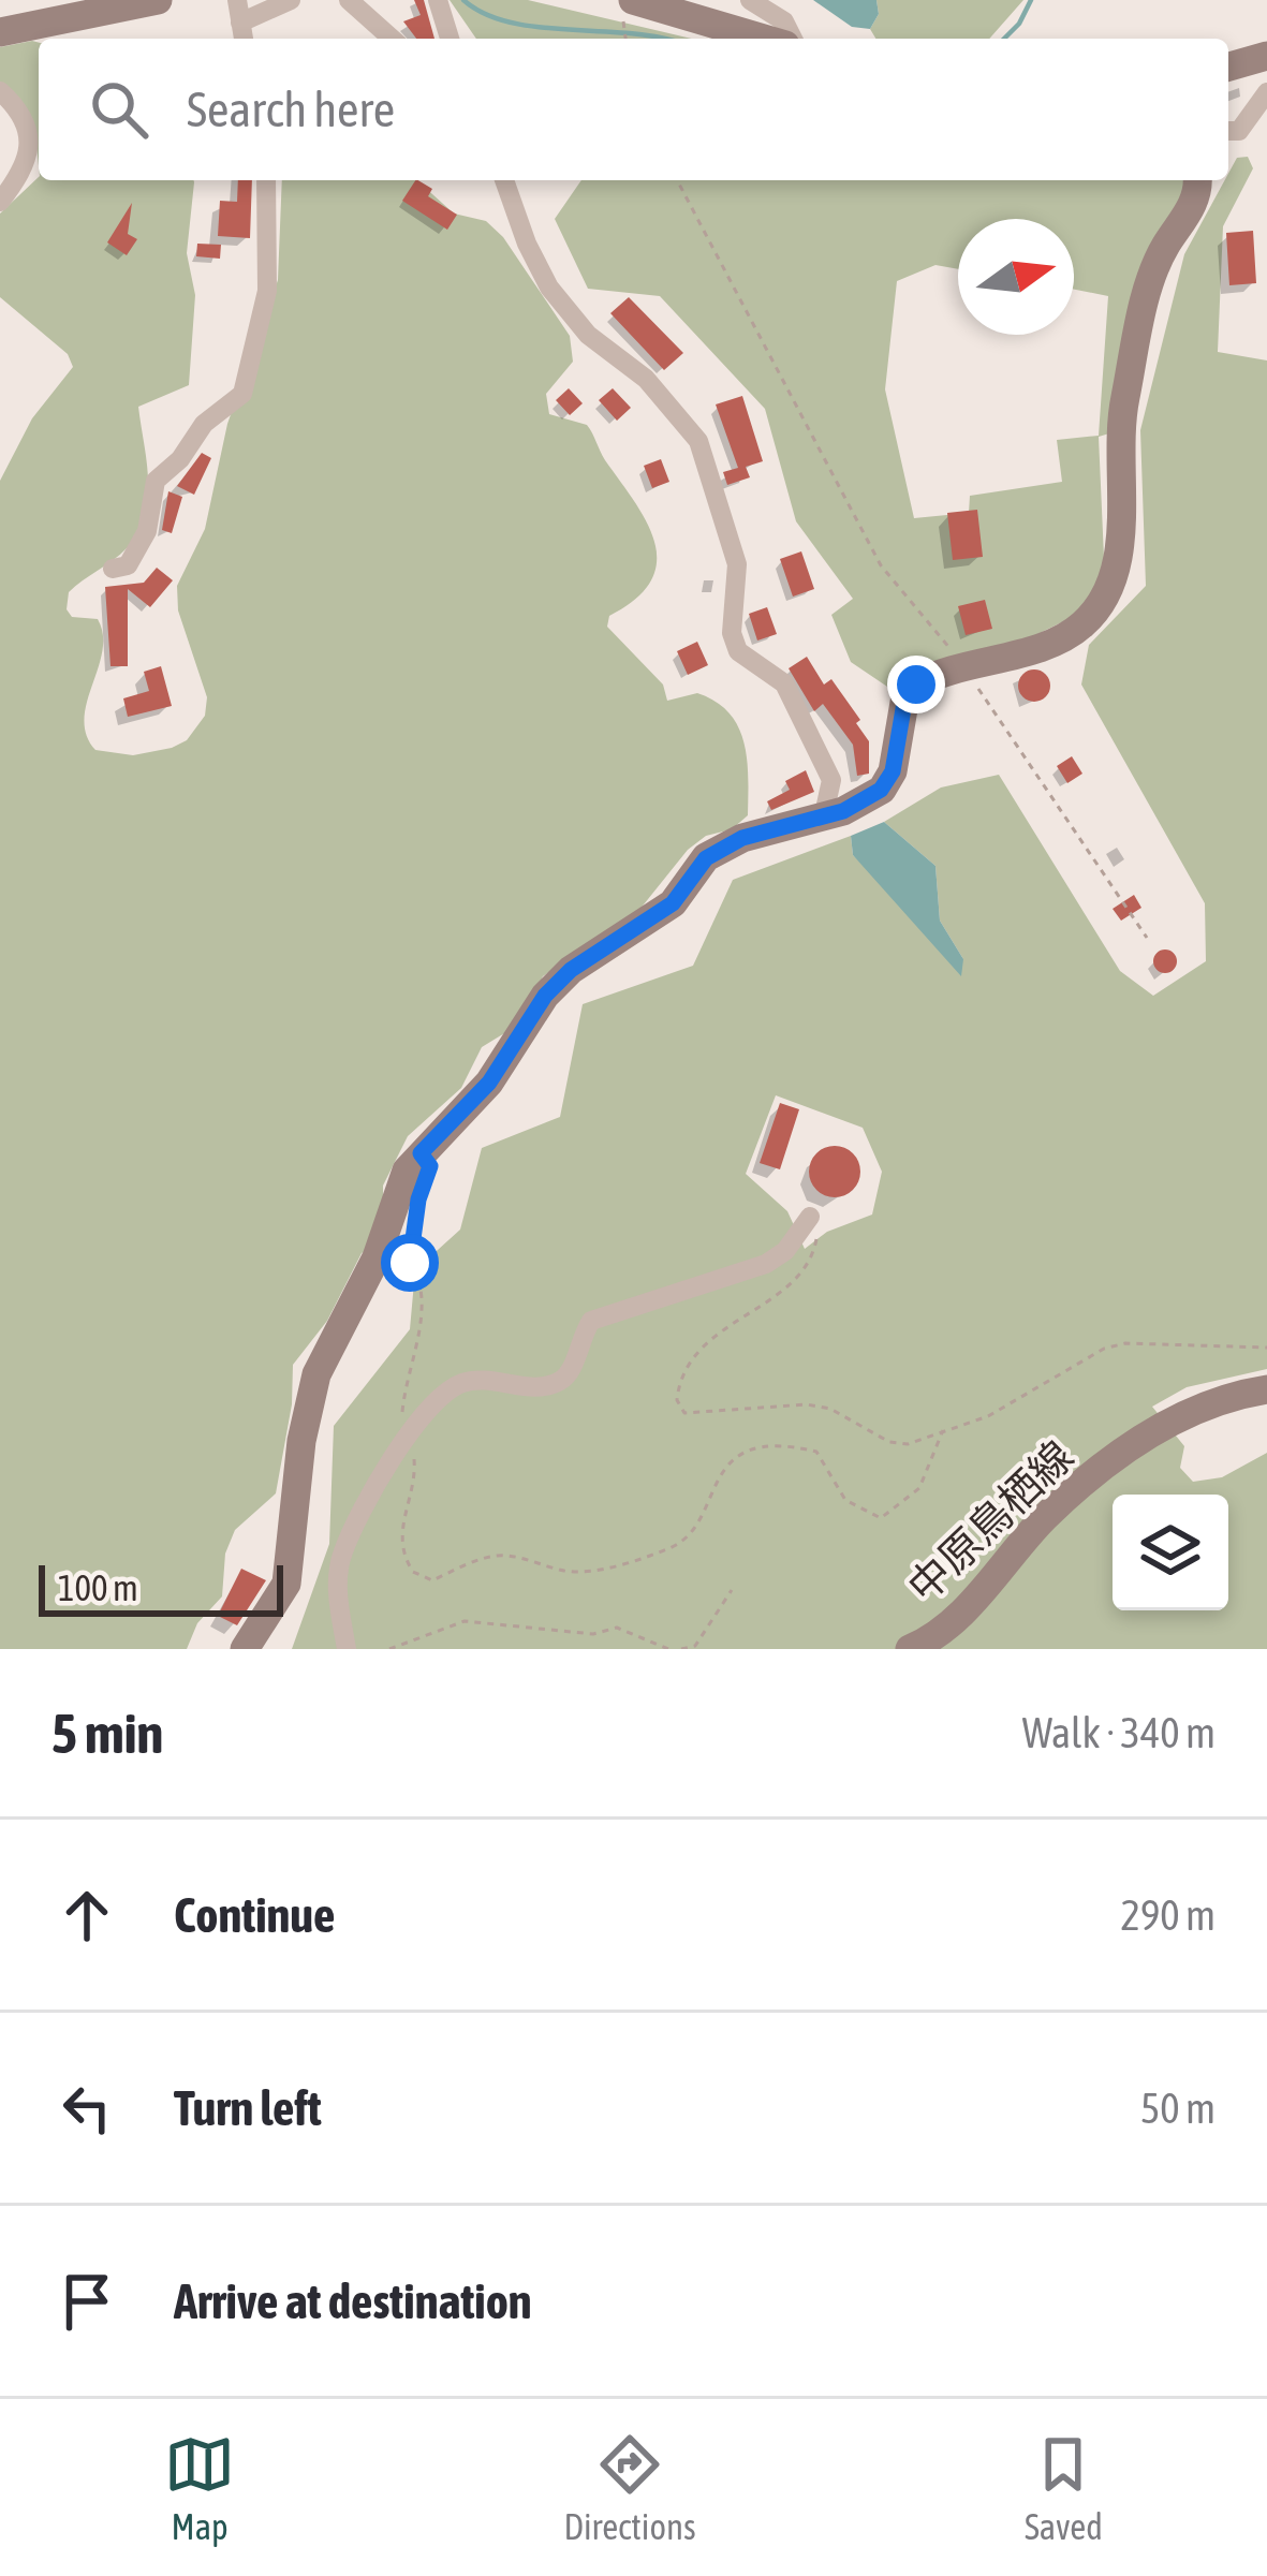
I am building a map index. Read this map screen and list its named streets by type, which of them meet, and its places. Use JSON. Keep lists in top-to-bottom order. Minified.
{"streets":{"street":["中原鳥栖線"]},"scale_bar":"100 m","north":"right","page":{"search":"Search here","scale":"100 m","heading":["5 min","Walk · 340 m"],"list":[["Continue","290 m"],["Turn left","50 m"],"Arrive at destination"],"nav":["Map","Directions","Saved"]}}
